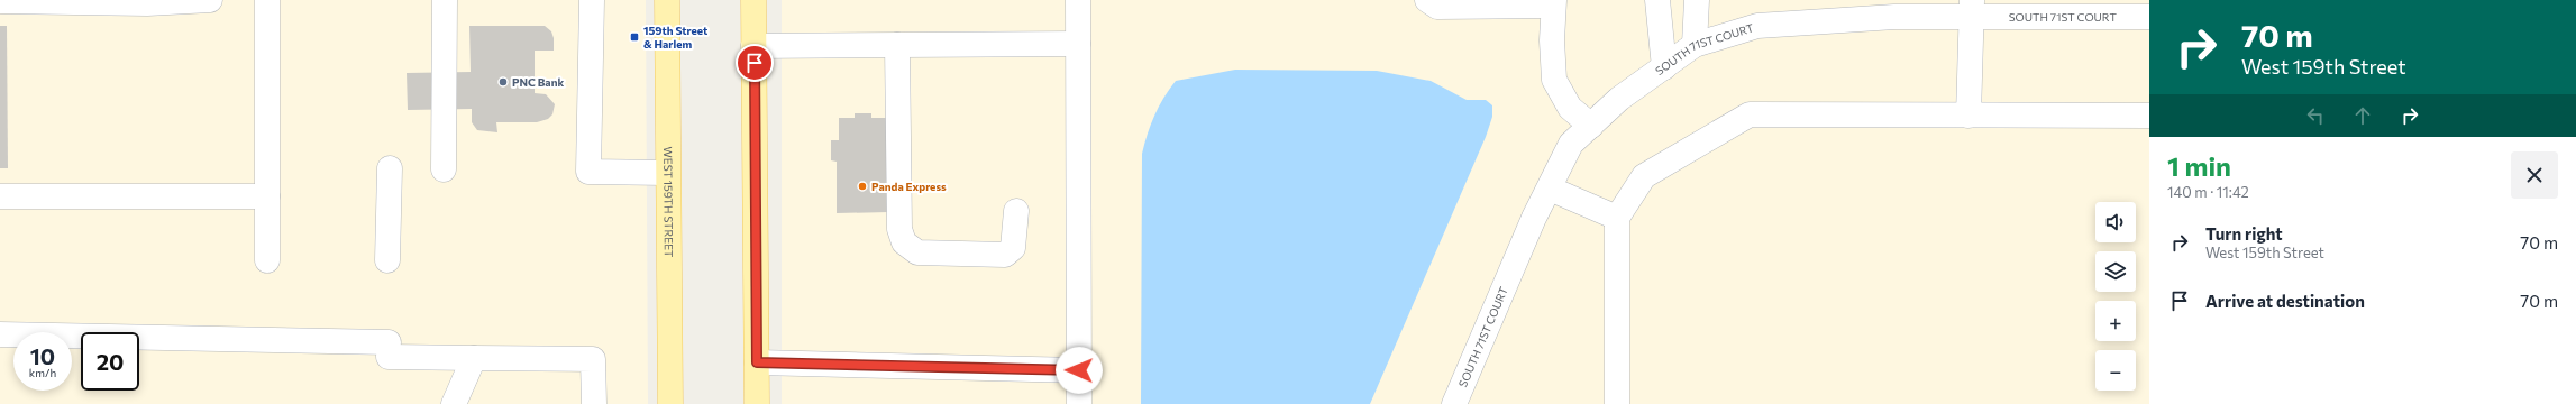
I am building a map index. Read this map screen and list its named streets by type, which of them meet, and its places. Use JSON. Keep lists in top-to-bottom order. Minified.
{"streets":{"main road":["WEST 159TH STREET"],"street":["SOUTH 71ST COURT"]},"places":{"transit":["159th Street & Harlem"],"other":["PNC Bank","Panda Express"]},"page":{"turn":["70 m","West 159th Street"],"heading":["1 min","140 m · 11:42"],"map_buttons":["+","−"],"list":[{"name":"Turn right","note":"West 159th Street","value":"70 m"},{"name":"Arrive at destination","value":"70 m"}],"speed":"10 km/h","limit":"20"}}
